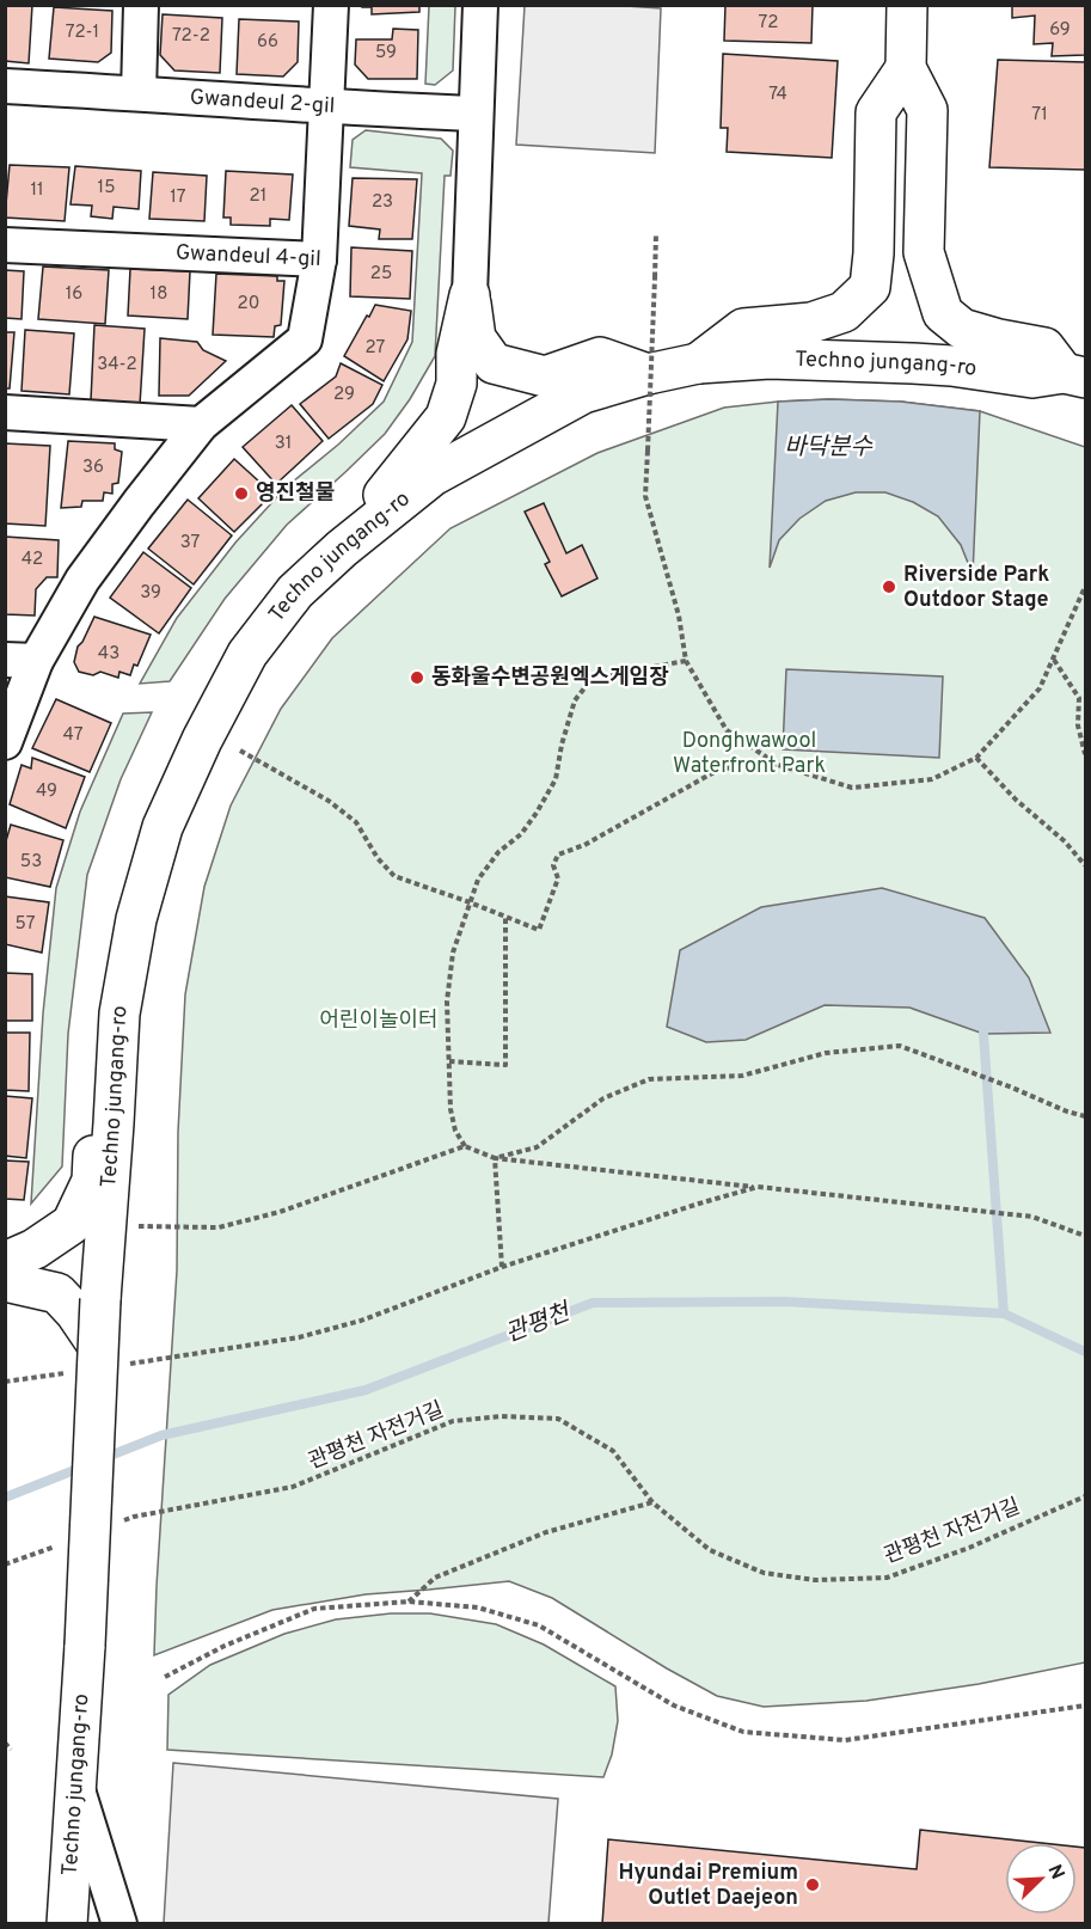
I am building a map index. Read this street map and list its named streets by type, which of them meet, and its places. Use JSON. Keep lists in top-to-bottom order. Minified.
{"streets":{"main road":["Techno jungang-ro"],"street":["Gwandeul 2-gil","Gwandeul 4-gil"],"path":["관평천 자전거길"]},"water":["바닥분수","관평천"],"parks":["Donghwawool Waterfront Park","어린이놀이터"],"places":["영진철물","Riverside Park Outdoor Stage","동화울수변공원엑스게임장","Hyundai Premium Outlet Daejeon"],"house_numbers":["72","69","72-1","72-2","66","59","74","71","15","11","21","17","23","25","16","18","20","27","34-2","29","31","36","37","42","39","43","47","49","53","57"],"north":"top right"}
